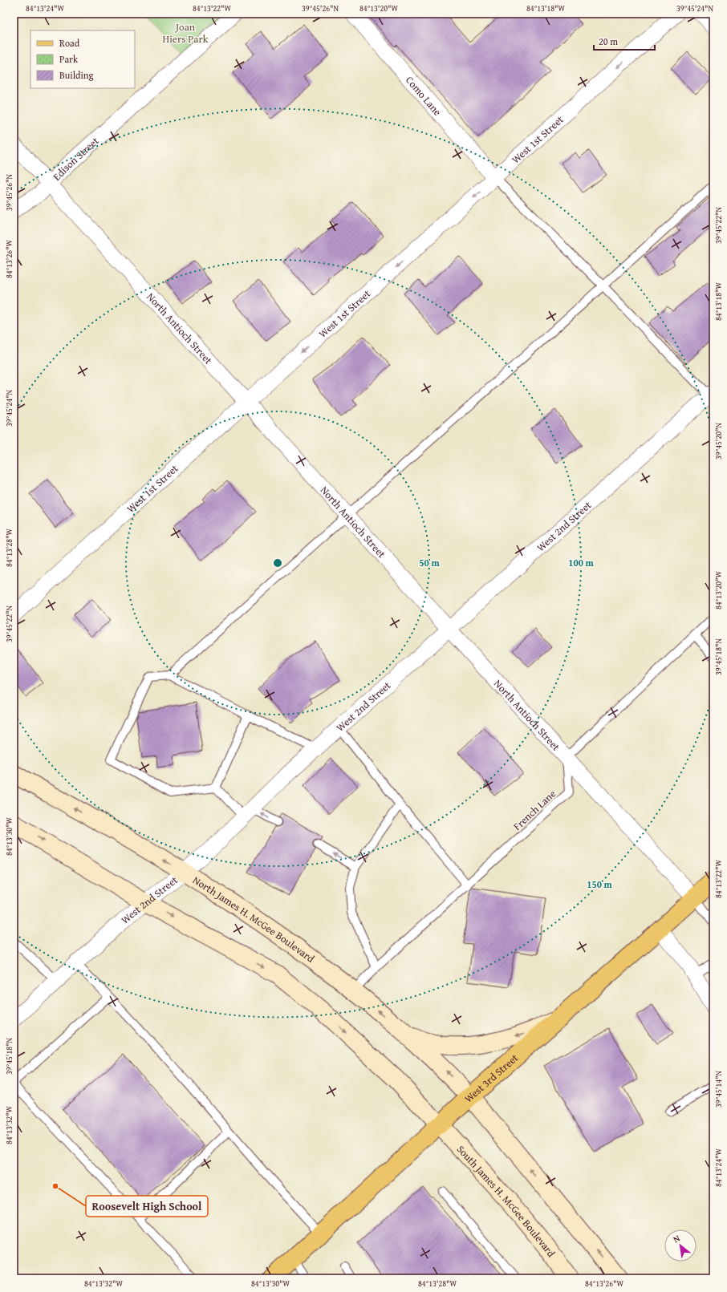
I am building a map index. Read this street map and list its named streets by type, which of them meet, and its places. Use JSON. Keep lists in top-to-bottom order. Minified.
{"streets":{"main road":["North James H. McGee Boulevard","West 3rd Street","South James H. McGee Boulevard"],"street":["Como Lane","West 1st Street","Edison Street","North Antioch Street","West 2nd Street"],"lane":["French Lane"]},"crossings":[["Como Lane","West 1st Street"],["West 1st Street","North Antioch Street"],["Edison Street","North Antioch Street"],["North Antioch Street","West 2nd Street"],["North Antioch Street","French Lane"],["North Antioch Street","West 3rd Street"],["West 2nd Street","North James H. McGee Boulevard"],["French Lane","North James H. McGee Boulevard"],["North James H. McGee Boulevard","West 3rd Street"],["West 3rd Street","South James H. McGee Boulevard"]],"one_way":["West 1st Street"],"parks":["Joan Hiers Park"],"places":["Roosevelt High School"],"legend":["Road","Park","Building"],"scale_bar":"20 m","north":"top left","coordinates":["84°13'24\"W","84°13'22\"W","39°45'26\"N","84°13'20\"W","84°13'18\"W","39°45'24\"N","39°45'22\"N","84°13'26\"W","39°45'20\"N","84°13'28\"W","39°45'18\"N","84°13'30\"W","39°45'14\"N","84°13'32\"W"],"rings":["50 m","100 m","150 m"]}
